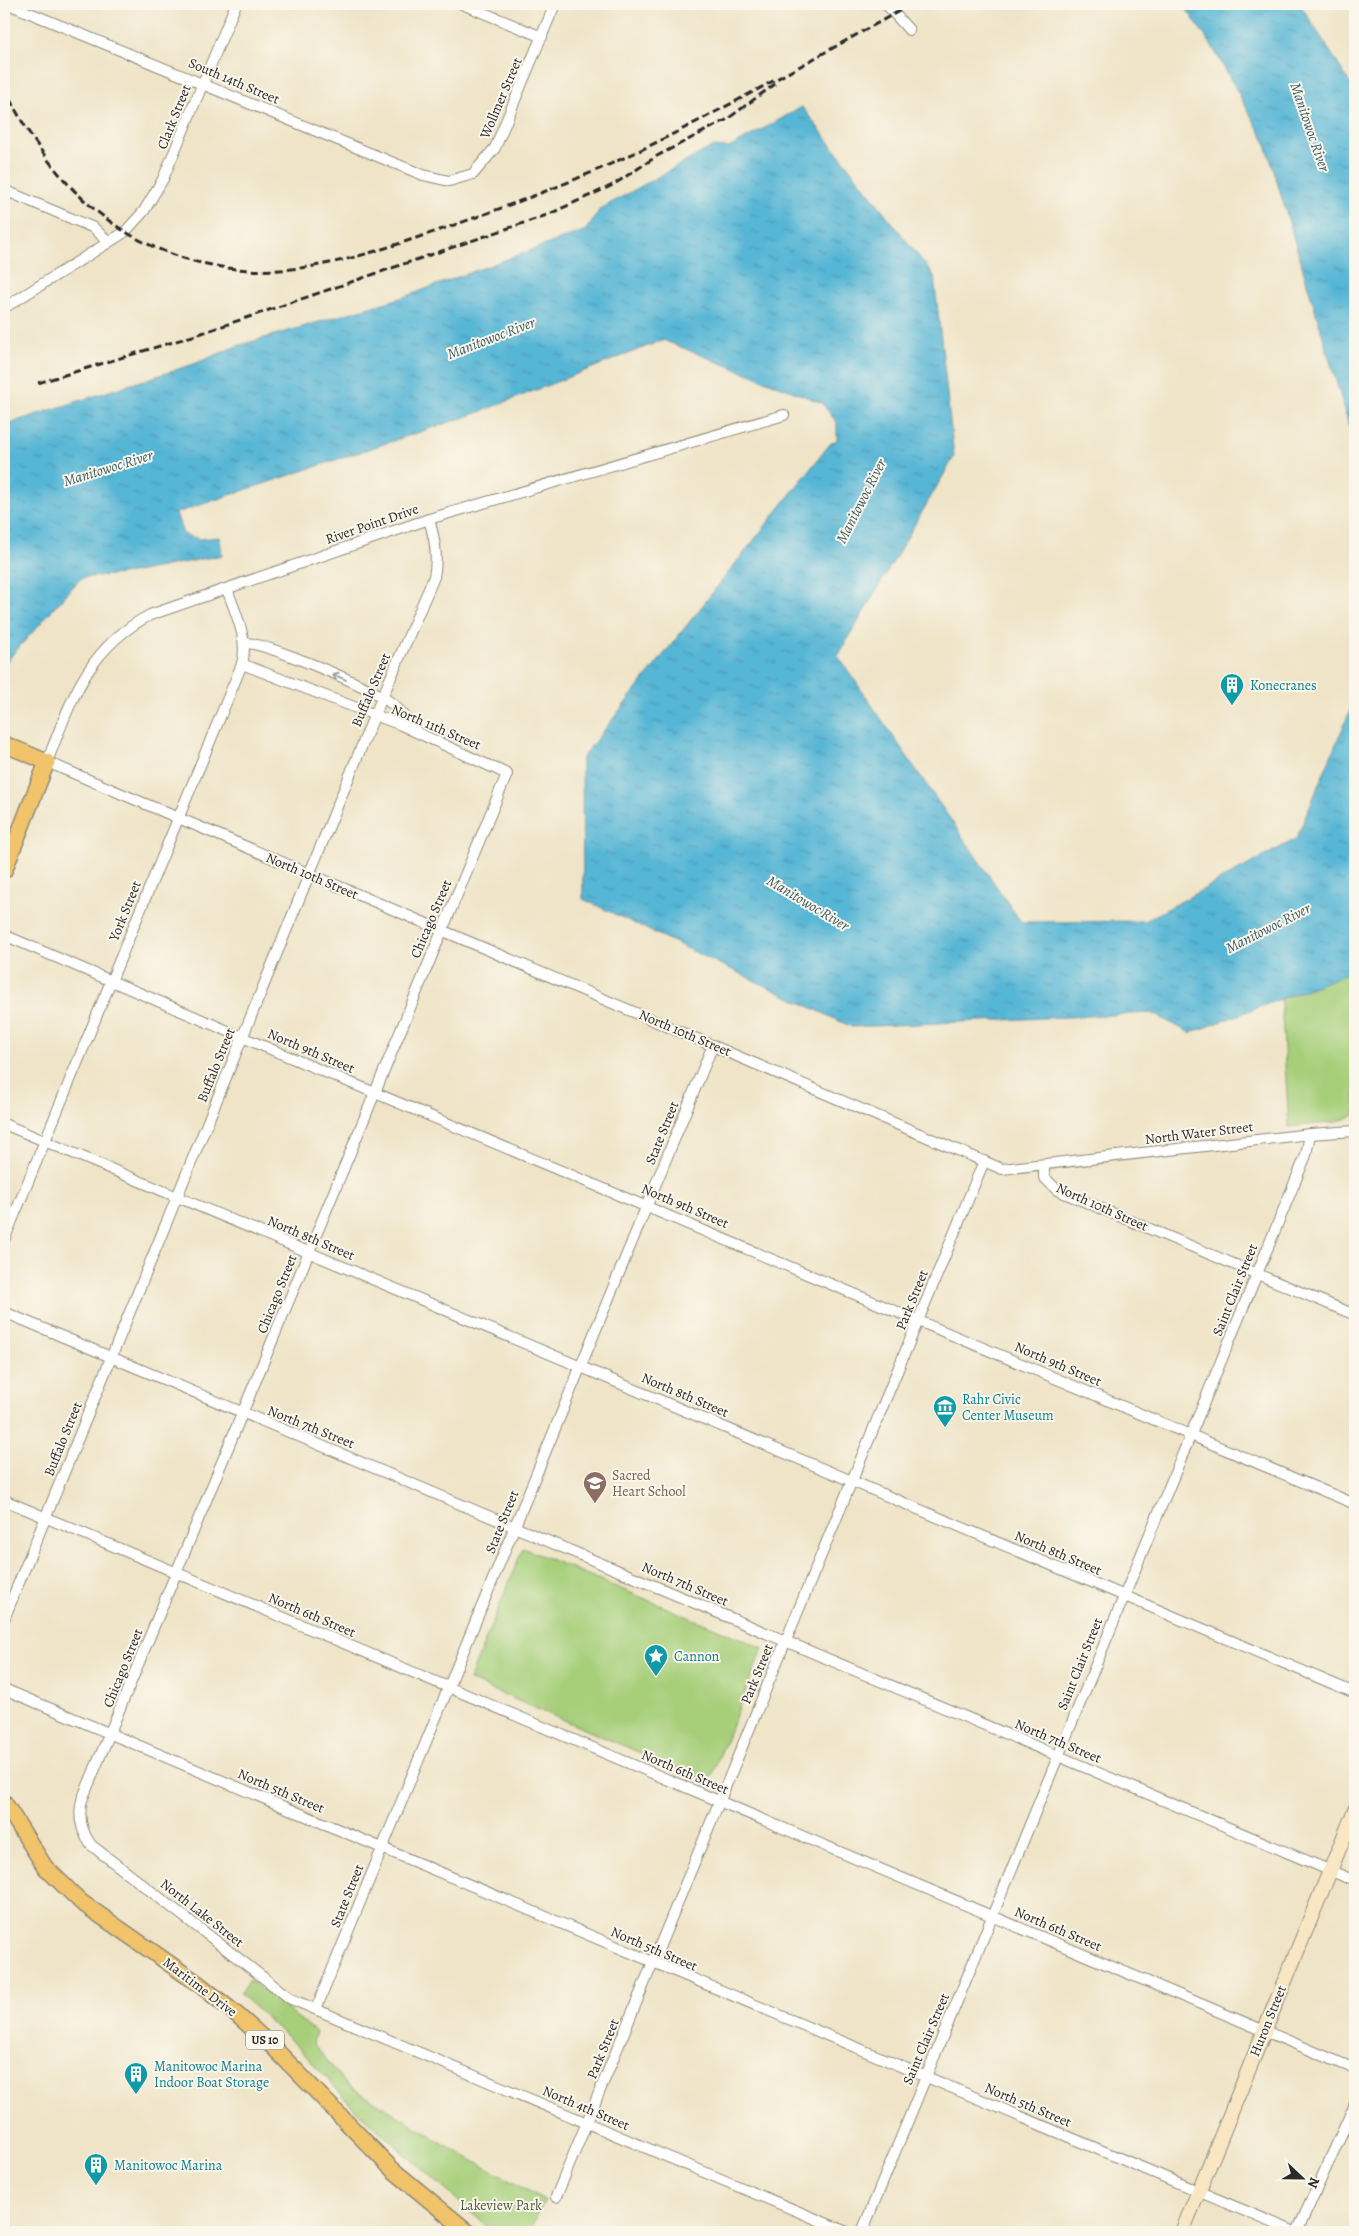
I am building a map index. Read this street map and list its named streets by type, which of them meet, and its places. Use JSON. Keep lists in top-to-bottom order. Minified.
{"streets":{"main road":["North 10th Street","Maritime Drive","US 10"],"street":["South 14th Street","Wollmer Street","Clark Street","River Point Drive","Buffalo Street","North 11th Street","York Street","Chicago Street","North 9th Street","State Street","North Water Street","North 8th Street","Saint Clair Street","Park Street","North 7th Street","North 6th Street","North 5th Street","North Lake Street","Huron Street","North 4th Street"]},"crossings":[["South 14th Street","Wollmer Street"],["South 14th Street","Clark Street"],["River Point Drive","Buffalo Street"],["River Point Drive","North 10th Street"],["River Point Drive","York Street"],["Buffalo Street","North 11th Street"],["Buffalo Street","North 10th Street"],["Buffalo Street","North 9th Street"],["Buffalo Street","North 8th Street"],["Buffalo Street","North 7th Street"],["Buffalo Street","North 6th Street"],["North 11th Street","York Street"],["North 11th Street","Chicago Street"],["North 10th Street","York Street"],["North 10th Street","Chicago Street"],["North 10th Street","State Street"],["North 10th Street","North Water Street"],["North 10th Street","Saint Clair Street"],["North 10th Street","Park Street"],["York Street","North 9th Street"],["York Street","North 8th Street"],["Chicago Street","North 9th Street"],["Chicago Street","North 8th Street"],["Chicago Street","North 7th Street"],["Chicago Street","North 6th Street"],["Chicago Street","North 5th Street"],["Chicago Street","North Lake Street"],["North 9th Street","State Street"],["North 9th Street","Saint Clair Street"],["North 9th Street","Park Street"],["State Street","North 8th Street"],["State Street","North 7th Street"],["State Street","North 6th Street"],["State Street","North 5th Street"],["State Street","North Lake Street"],["State Street","North 4th Street"],["North Water Street","Saint Clair Street"],["North 8th Street","Saint Clair Street"],["North 8th Street","Park Street"],["Saint Clair Street","North 7th Street"],["Saint Clair Street","North 6th Street"],["Saint Clair Street","North 5th Street"],["Park Street","North 7th Street"],["Park Street","North 6th Street"],["Park Street","North 5th Street"],["Park Street","North 4th Street"],["North 7th Street","Huron Street"],["North 6th Street","Huron Street"],["North 5th Street","Huron Street"],["North Lake Street","North 4th Street"]],"water":["Manitowoc River"],"parks":["Lakeview Park"],"places":{"building":["Konecranes","Manitowoc Marina Indoor Boat Storage","Manitowoc Marina"],"museum":["Rahr Civic Center Museum"],"school or university":["Sacred Heart School"],"place":["Cannon"]},"north":"right"}
